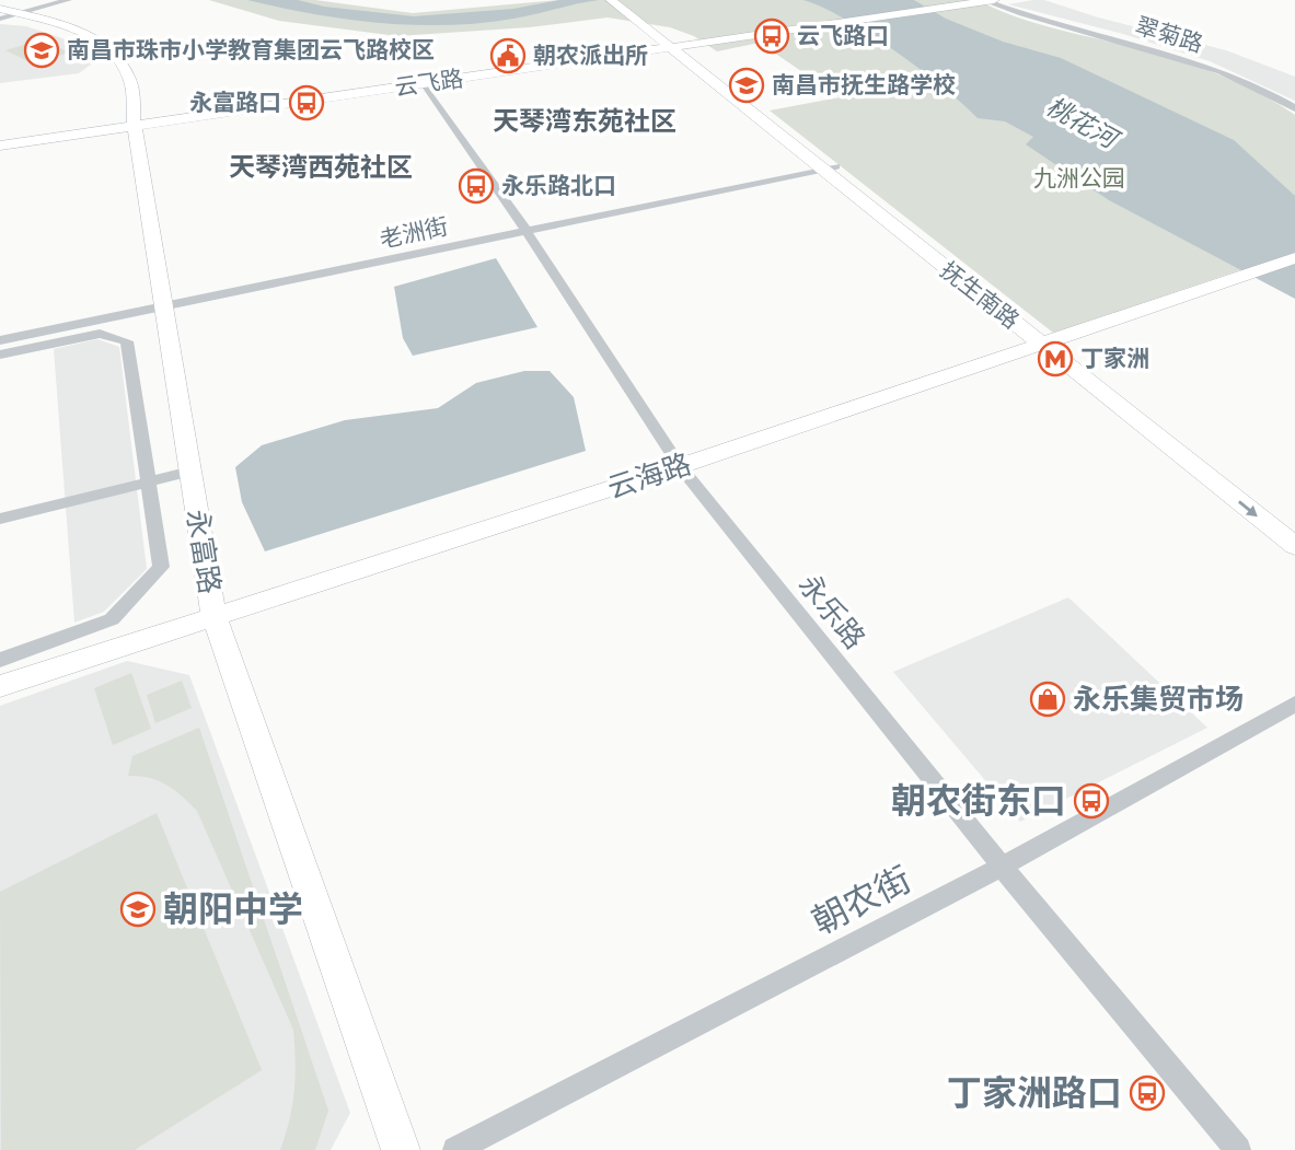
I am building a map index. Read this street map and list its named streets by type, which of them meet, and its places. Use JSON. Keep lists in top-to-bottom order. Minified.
{"streets":{"main road":["云飞路","抚生南路","云海路","永富路"],"street":["翠菊路","老洲街","永乐路","朝农街"]},"crossings":[["翠菊路","云飞路"],["云飞路","抚生南路"],["云飞路","永富路"],["云飞路","永乐路"],["老洲街","抚生南路"],["老洲街","永富路"],["老洲街","永乐路"],["抚生南路","云海路"],["云海路","永富路"],["云海路","永乐路"],["永乐路","朝农街"]],"districts":["天琴湾东苑社区","天琴湾西苑社区"],"water":["桃花河"],"parks":["九洲公园"],"places":{"bus stop":["云飞路口","永富路口","永乐路北口","朝农街东口","丁家洲路口"],"school or university":["南昌市珠市小学教育集团云飞路校区","南昌市抚生路学校","朝阳中学"],"public building":["朝农派出所"],"metro station":["丁家洲"],"shop":["永乐集贸市场"]}}
